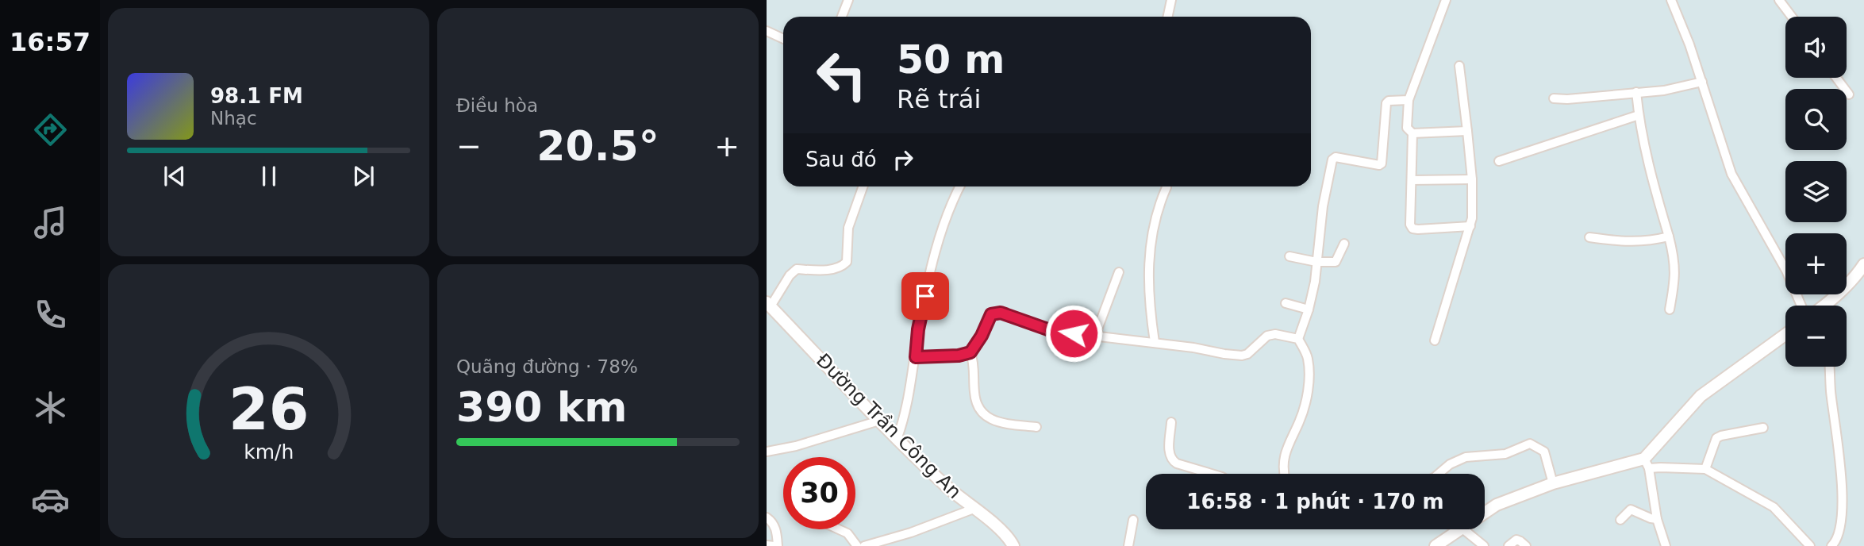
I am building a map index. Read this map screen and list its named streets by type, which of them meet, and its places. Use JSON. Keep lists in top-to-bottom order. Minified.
{"streets":{"street":["Đường Trần Công An"]},"page":{"tabs":"16:57","tile":["Điều hòa",["Quãng đường · 78%","390 km"]],"map_buttons":["+","−"],"turn":["50 m","Rẽ trái"],"song":["98.1 FM","Nhạc"],"heat":["−","20.5°","+"],"then":"Sau đó","limit":"30","trip":"16:58 · 1 phút · 170 m","gauge":["26","km/h"]}}
